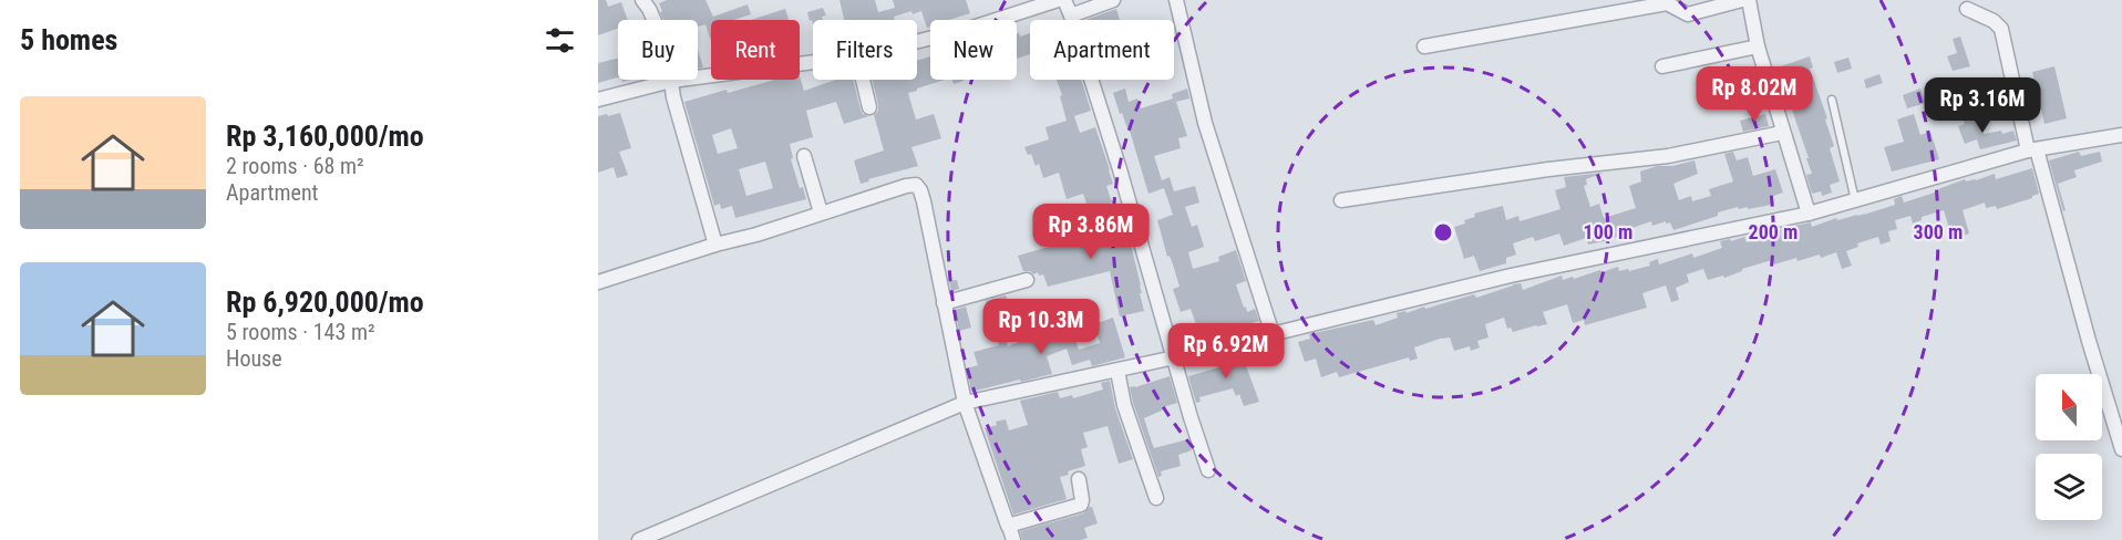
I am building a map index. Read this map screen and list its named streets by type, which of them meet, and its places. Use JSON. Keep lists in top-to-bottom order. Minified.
{"north":"top","page":{"heading":"5 homes","chip":["Buy","Rent","Filters","New","Apartment"],"price":["Rp 8.02M","Rp 3.16M","Rp 3.86M","Rp 10.3M","Rp 6.92M"],"list":[{"name":"Rp 3,160,000/mo","note":"2 rooms · 68 m² · Apartment"},{"name":"Rp 6,920,000/mo","note":"5 rooms · 143 m² · House"}]},"rings":["100 m","200 m","300 m"]}
